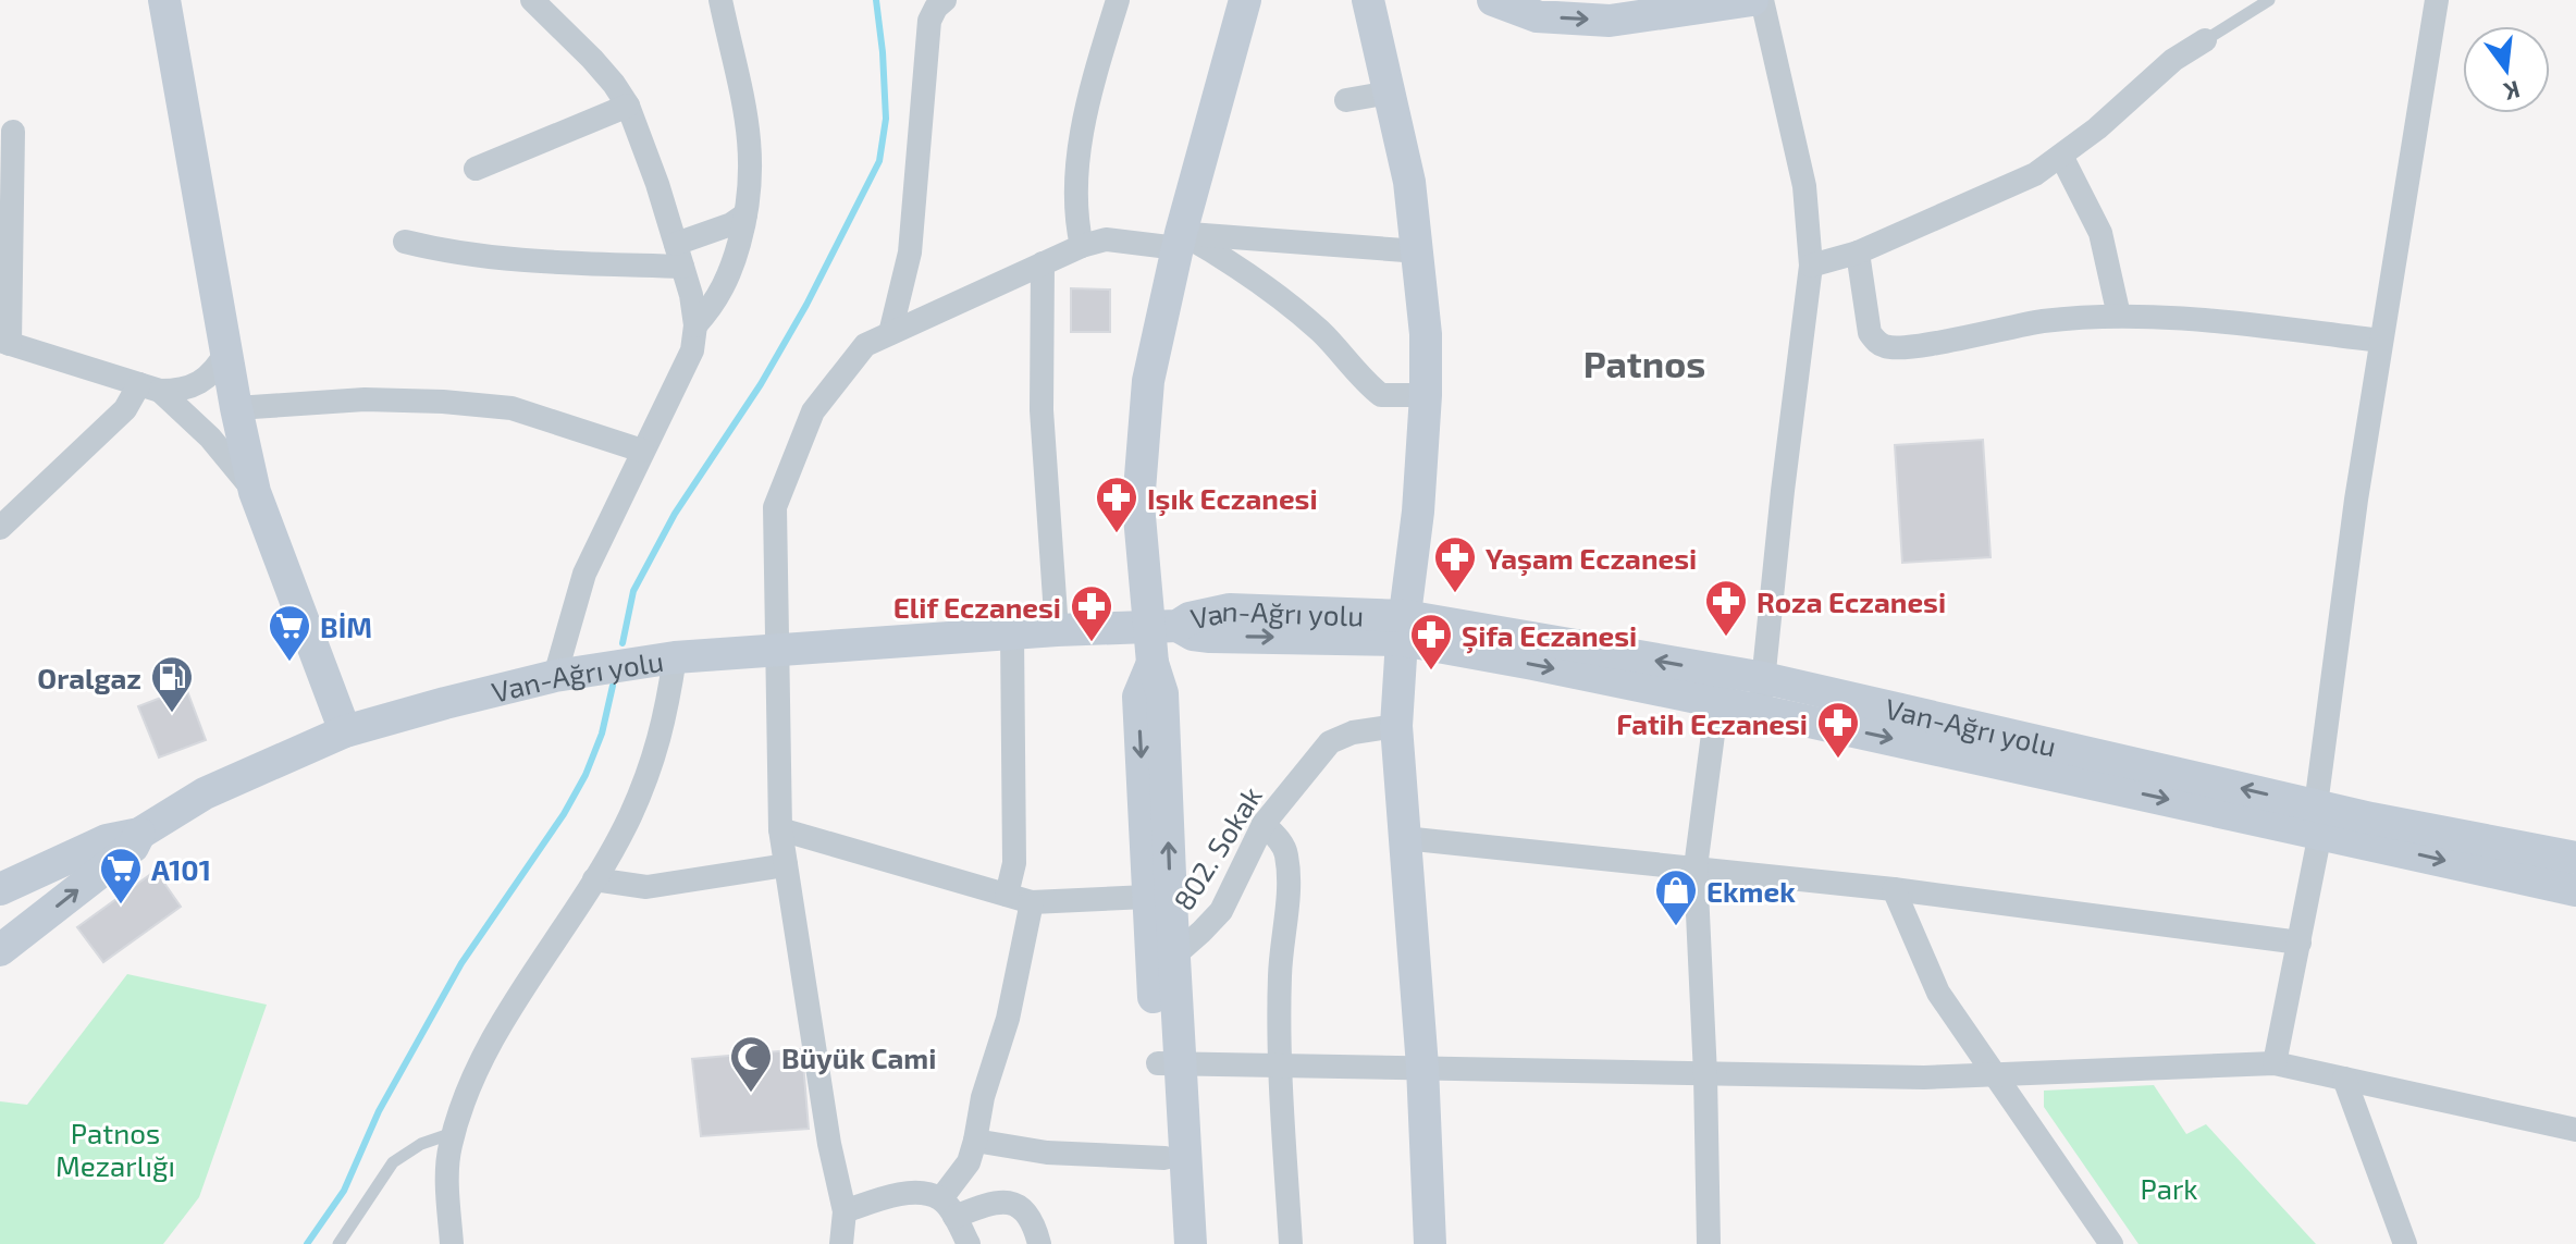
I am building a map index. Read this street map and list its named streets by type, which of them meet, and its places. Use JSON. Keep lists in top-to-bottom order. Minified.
{"streets":{"main road":["Van-Ağrı yolu"],"street":["802. Sokak"]},"districts":["Patnos"],"parks":["Patnos Mezarlığı","Park"],"places":{"pharmacy":["Işık Eczanesi","Yaşam Eczanesi","Roza Eczanesi","Elif Eczanesi","Şifa Eczanesi","Fatih Eczanesi"],"supermarket":["BİM","A101"],"fuel station":["Oralgaz"],"shop":["Ekmek"],"mosque":["Büyük Cami"]},"north":"bottom"}
